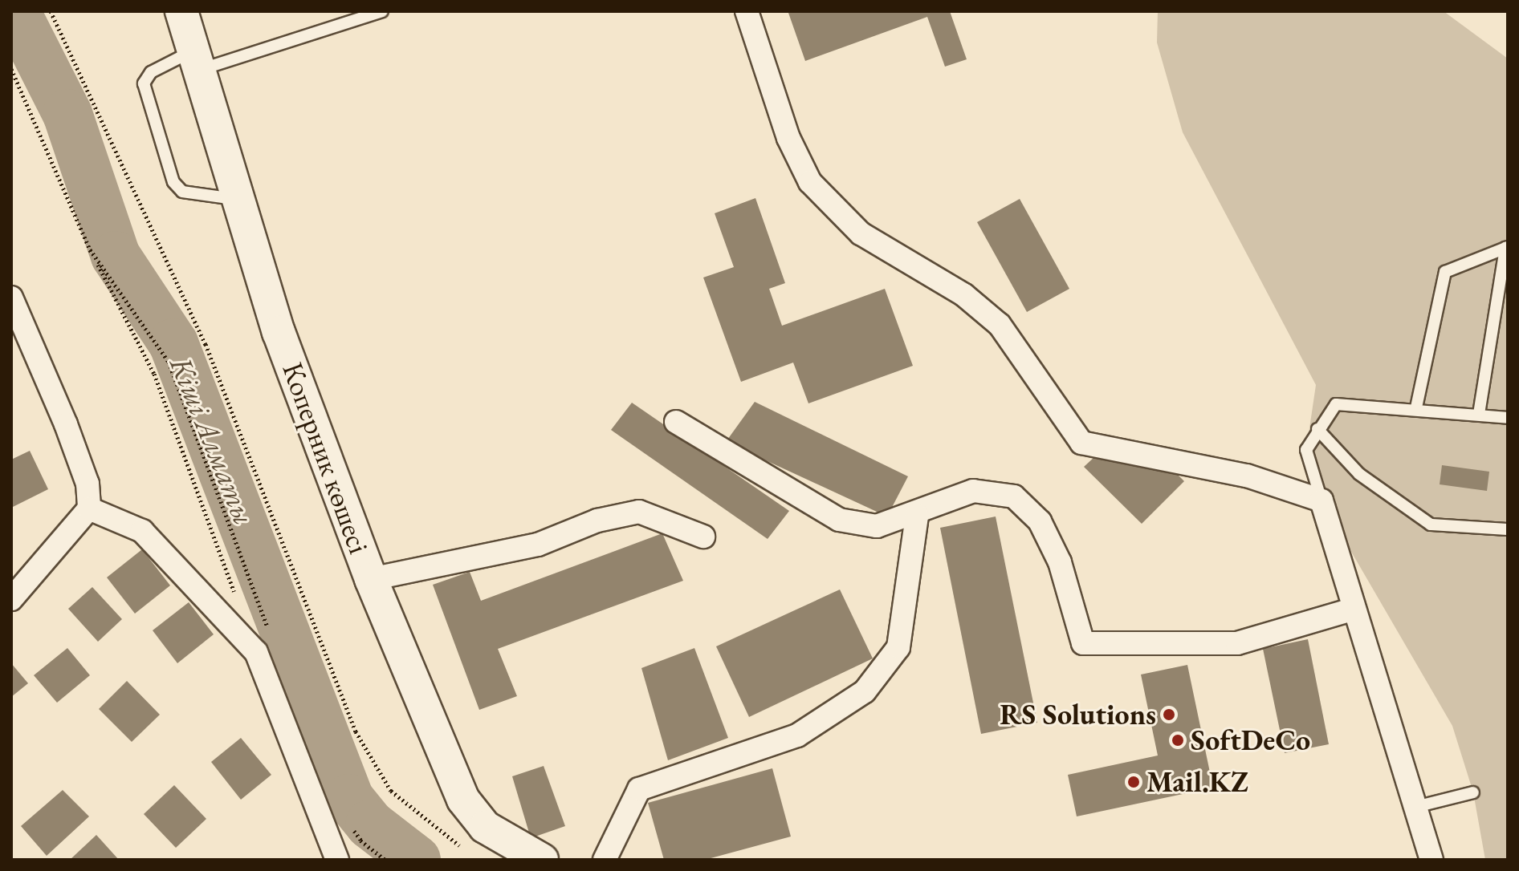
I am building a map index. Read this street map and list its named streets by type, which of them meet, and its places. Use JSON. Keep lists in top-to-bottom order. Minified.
{"streets":{"street":["Коперник көшесі"]},"water":["Кіші Алматы"],"places":["RS Solutions","SoftDeCo","Mail.KZ"]}
